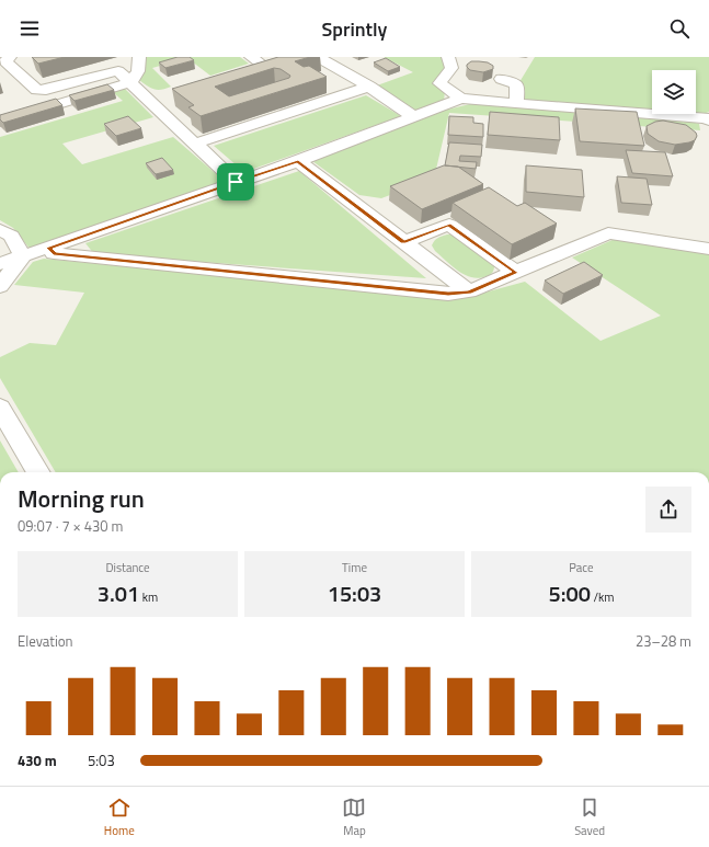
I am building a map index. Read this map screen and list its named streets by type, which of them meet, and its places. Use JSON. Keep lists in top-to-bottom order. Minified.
{"page":{"header":"Sprintly","heading":["Morning run","09:07 · 7 × 430 m"],"stats":[["Distance","3.01 km"],["Time","15:03"],["Pace","5:00 /km"]],"chart":["Elevation","23–28 m"],"list":[{"name":"430 m","note":"5:03"}],"tabs":["Home","Map","Saved"]}}
